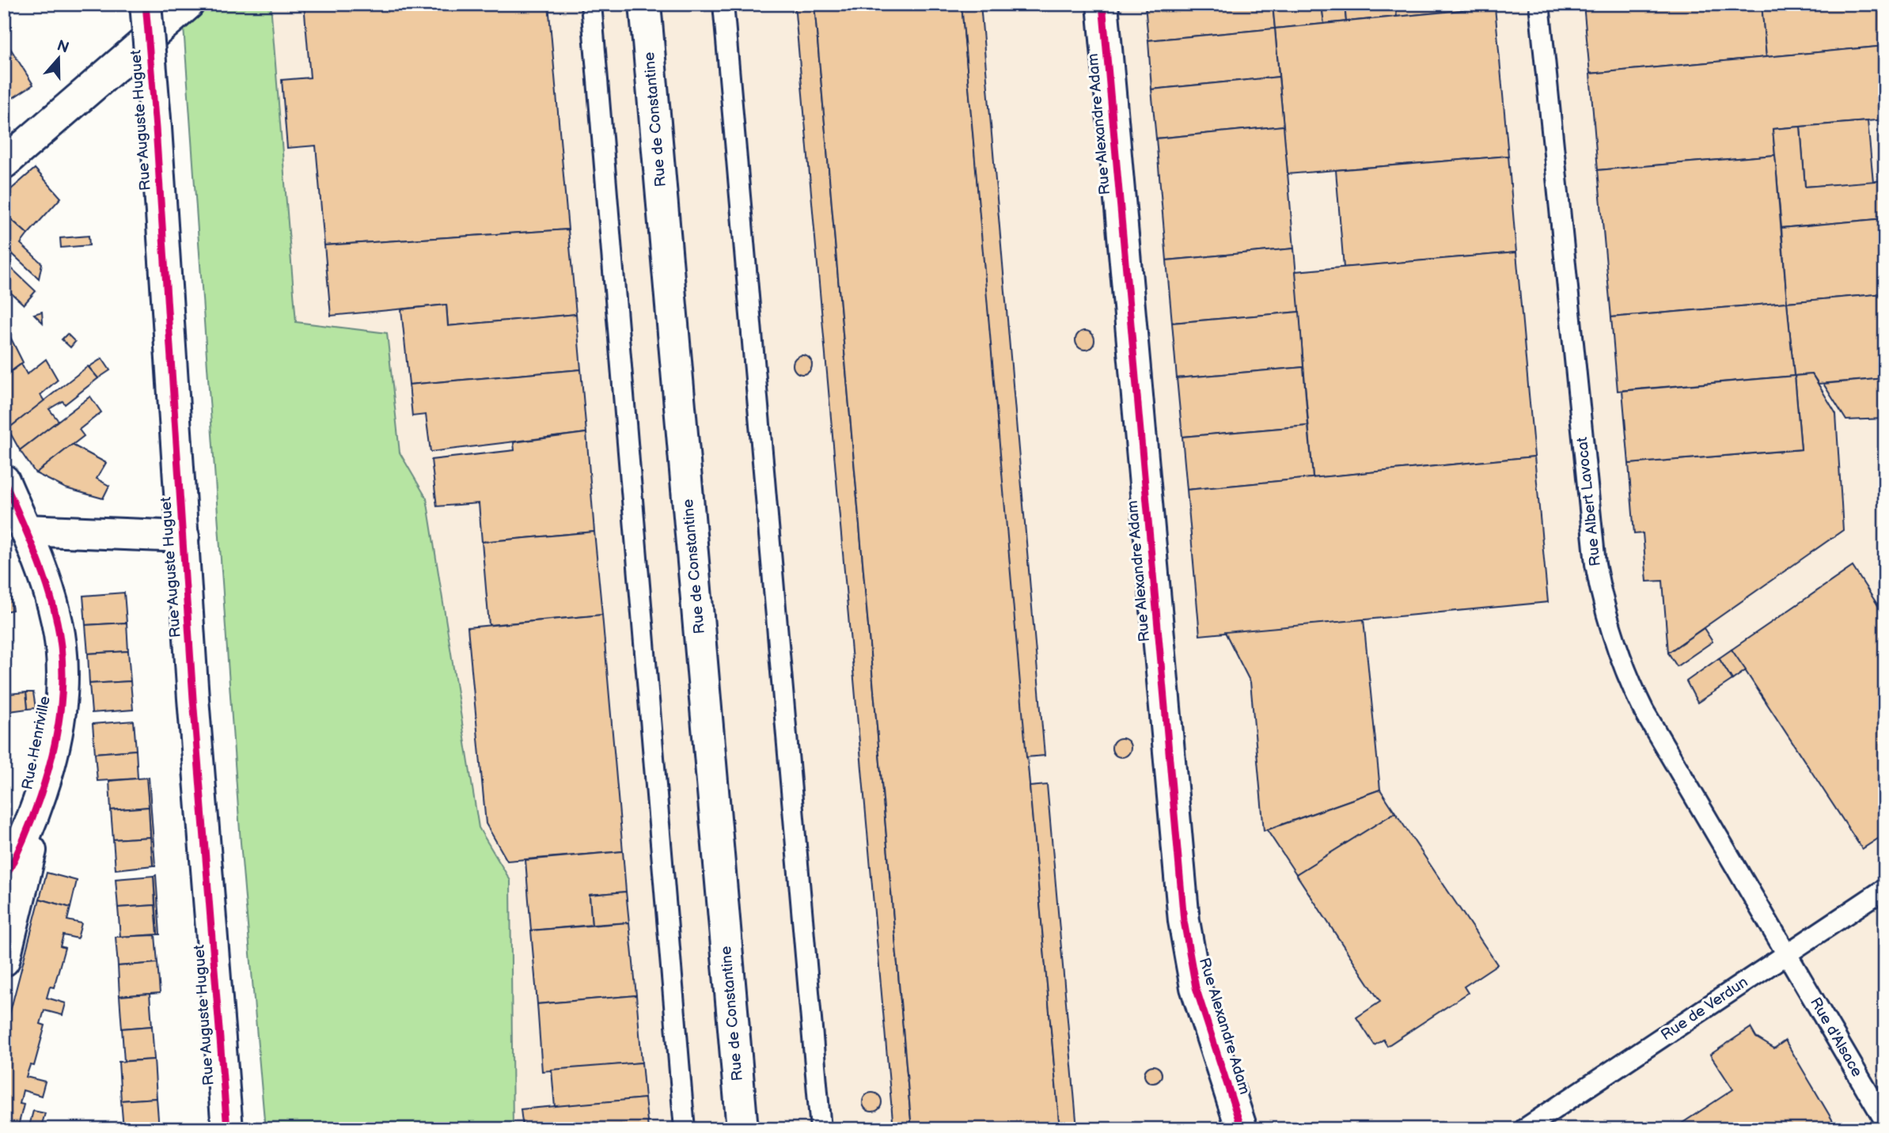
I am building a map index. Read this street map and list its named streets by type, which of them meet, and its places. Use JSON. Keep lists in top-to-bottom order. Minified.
{"streets":{"main road":["Rue de Constantine","Rue Auguste Huguet","Rue Alexandre Adam","Rue Henriville"],"lane":["Rue Albert Lavocat","Rue de Verdun","Rue d'Alsace"]},"crossings":[["Rue Albert Lavocat","Rue de Verdun"],["Rue Albert Lavocat","Rue d'Alsace"],["Rue de Verdun","Rue d'Alsace"]],"north":"top"}
